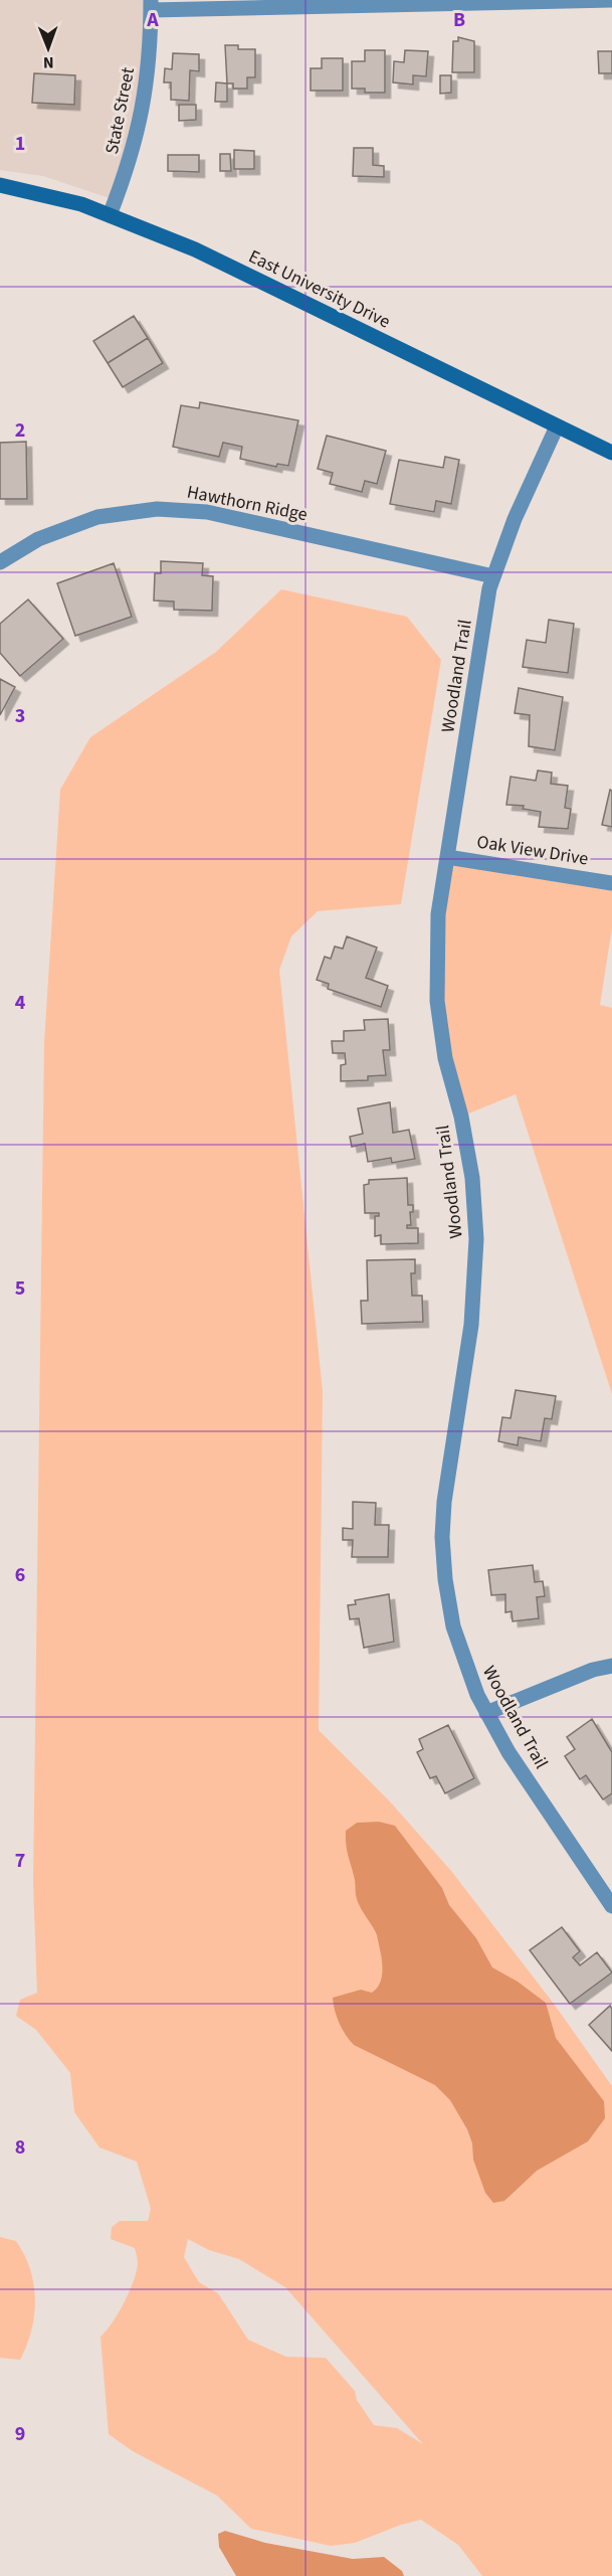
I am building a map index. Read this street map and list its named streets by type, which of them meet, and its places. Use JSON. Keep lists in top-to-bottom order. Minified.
{"streets":{"main road":["East University Drive"],"street":["State Street","Hawthorn Ridge","Woodland Trail","Oak View Drive"]},"crossings":[["State Street","East University Drive"],["East University Drive","Woodland Trail"],["Hawthorn Ridge","Woodland Trail"],["Woodland Trail","Oak View Drive"]],"north":"bottom","grid":{"columns":["A","B"],"rows":["1","2","3","4","5","6","7","8","9"]}}
